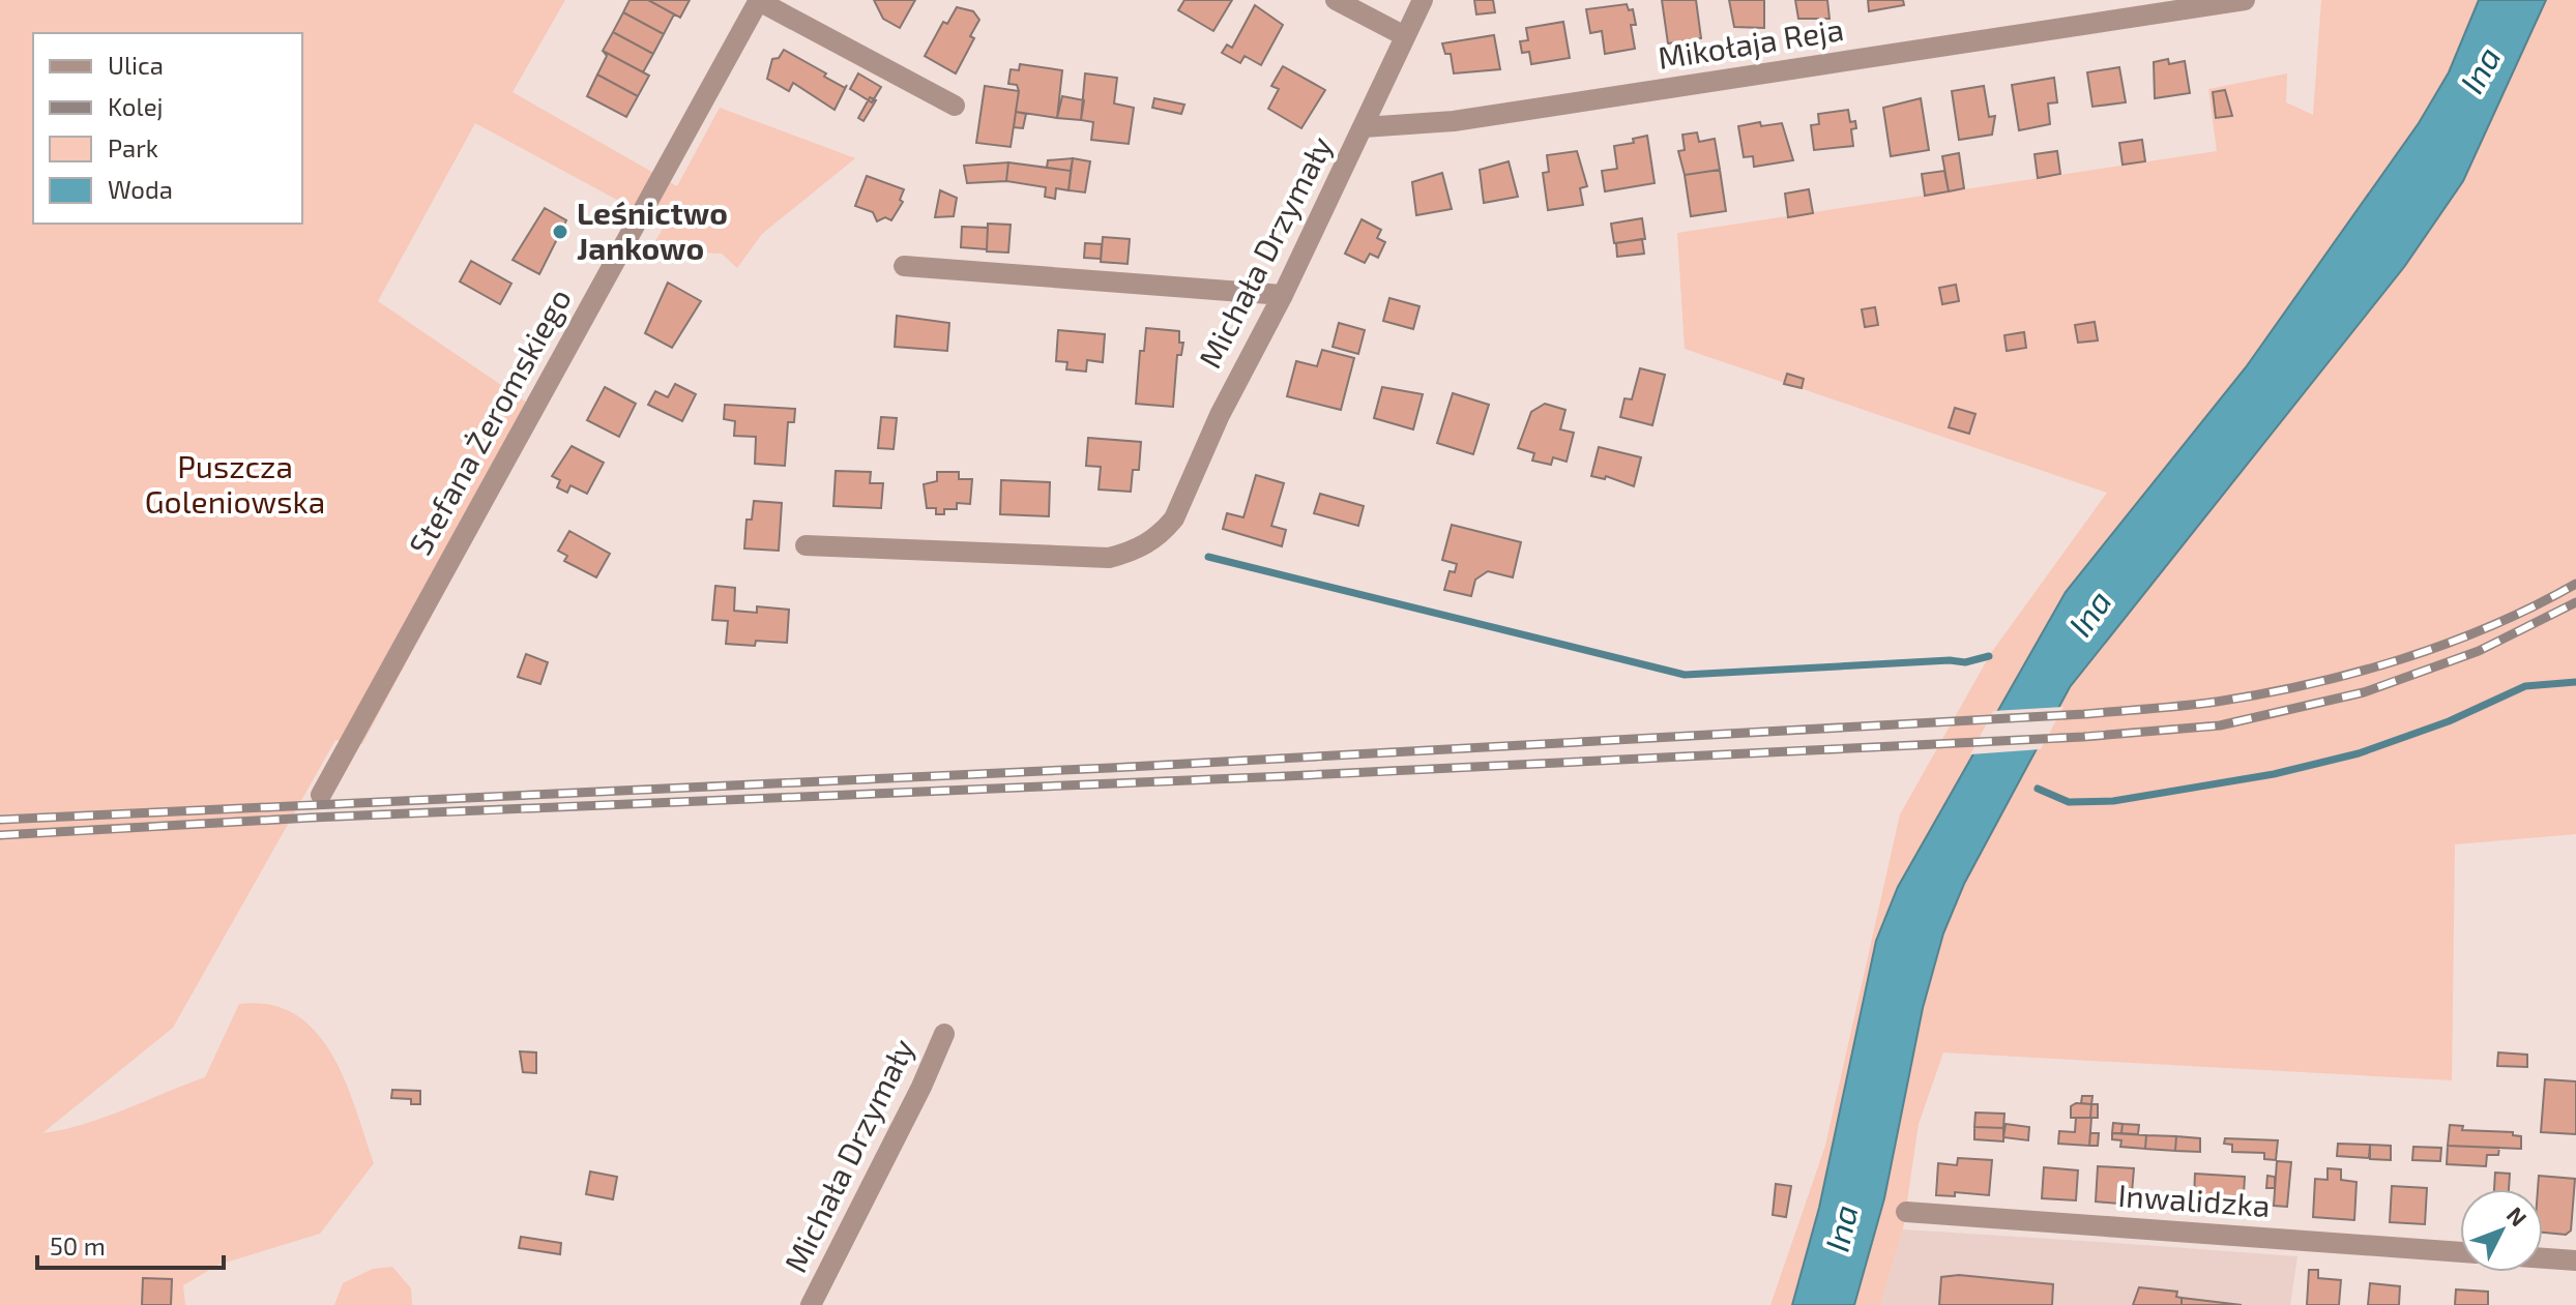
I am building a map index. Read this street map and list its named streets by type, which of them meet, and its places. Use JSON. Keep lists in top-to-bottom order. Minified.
{"streets":{"street":["Mikołaja Reja","Michała Drzymały","Stefana Żeromskiego","Inwalidzka"]},"crossings":[["Mikołaja Reja","Michała Drzymały"]],"water":["Ina"],"parks":["Puszcza Goleniowska"],"places":["Leśnictwo Jankowo"],"legend":["Ulica","Kolej","Park","Woda"],"scale_bar":"50 m","north":"top right"}
